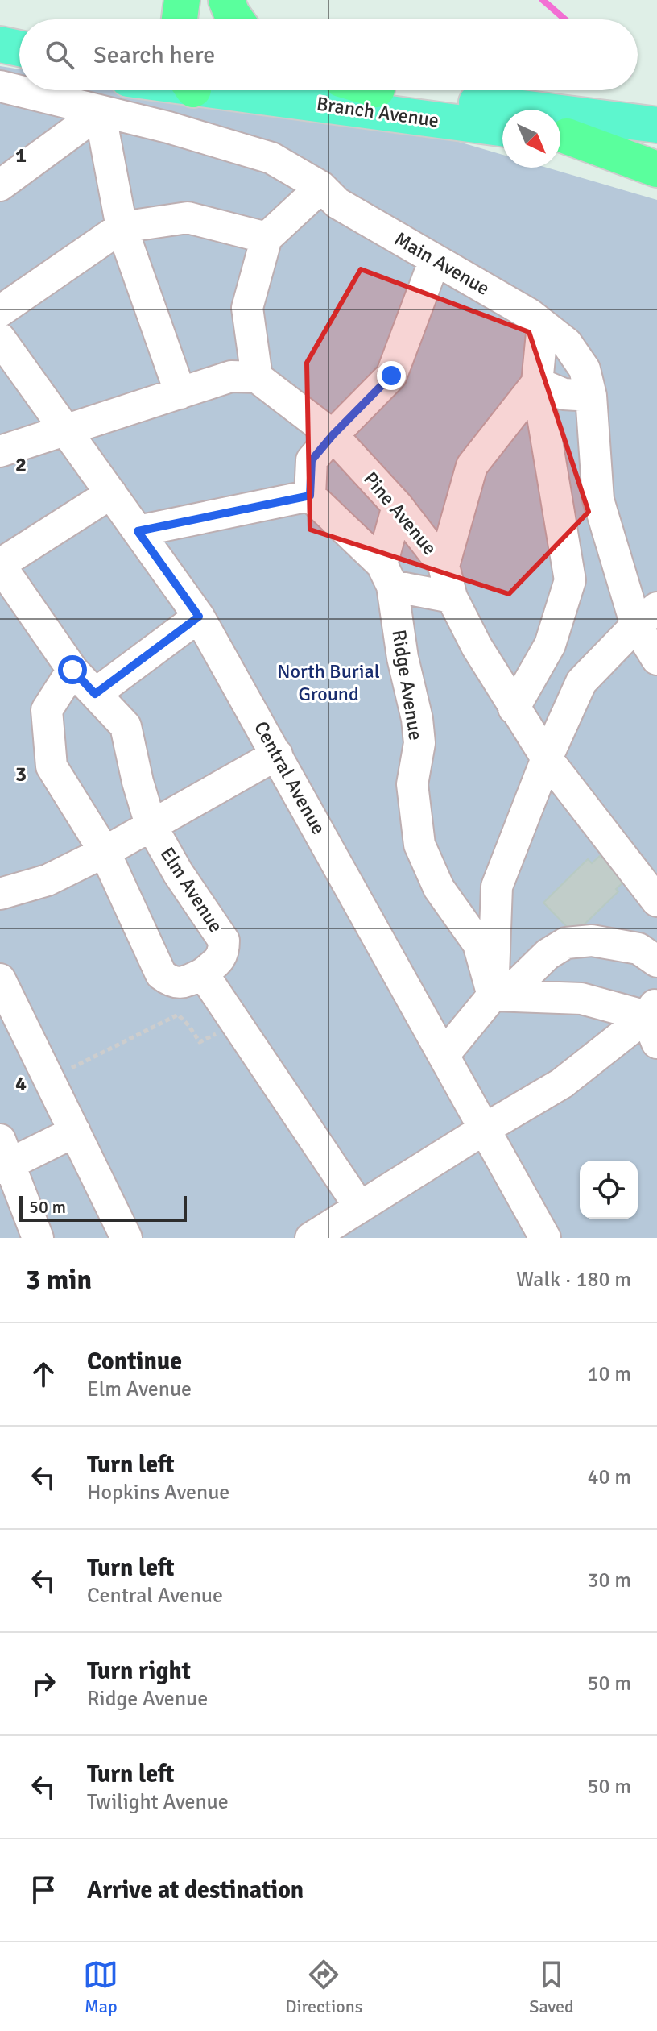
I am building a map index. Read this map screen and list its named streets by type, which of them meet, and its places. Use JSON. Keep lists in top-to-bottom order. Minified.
{"streets":{"main road":["Branch Avenue"],"lane":["Main Avenue","Pine Avenue","Ridge Avenue","Central Avenue","Elm Avenue"]},"parks":["North Burial Ground"],"scale_bar":"50 m","north":"bottom right","page":{"search":"Search here","scale":"50 m","heading":["3 min","Walk · 180 m"],"list":[["Continue","Elm Avenue","10 m"],["Turn left","Hopkins Avenue","40 m"],["Turn left","Central Avenue","30 m"],["Turn right","Ridge Avenue","50 m"],["Turn left","Twilight Avenue","50 m"],"Arrive at destination"],"nav":["Map","Directions","Saved"]},"grid":{"rows":["1","2","3","4"]}}
